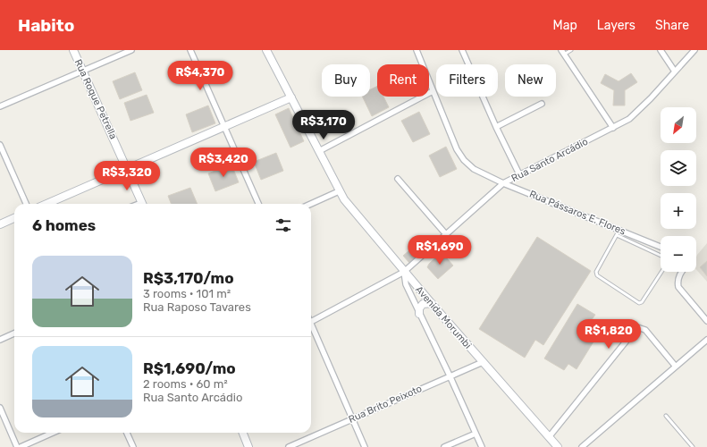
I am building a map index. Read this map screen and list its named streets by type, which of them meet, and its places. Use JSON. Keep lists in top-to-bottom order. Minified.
{"streets":{"street":["Rua Roque Petrella","Rua Santo Arcádio","Rua Pássaros E. Flores","Avenida Morumbi","Rua Brito Peixoto"]},"crossings":[["Rua Santo Arcádio","Rua Pássaros E. Flores"],["Rua Santo Arcádio","Avenida Morumbi"],["Avenida Morumbi","Rua Brito Peixoto"]],"north":"bottom left","page":{"header":"Habito","nav":["Map","Layers","Share"],"price":["R$4,370","R$3,170","R$3,420","R$3,320","R$1,690","R$1,820"],"chip":["Buy","Rent","Filters","New"],"map_buttons":["+","−"],"heading":"6 homes","list":[{"name":"R$3,170/mo","note":"3 rooms · 101 m² · Rua Raposo Tavares"},{"name":"R$1,690/mo","note":"2 rooms · 60 m² · Rua Santo Arcádio"}]}}
